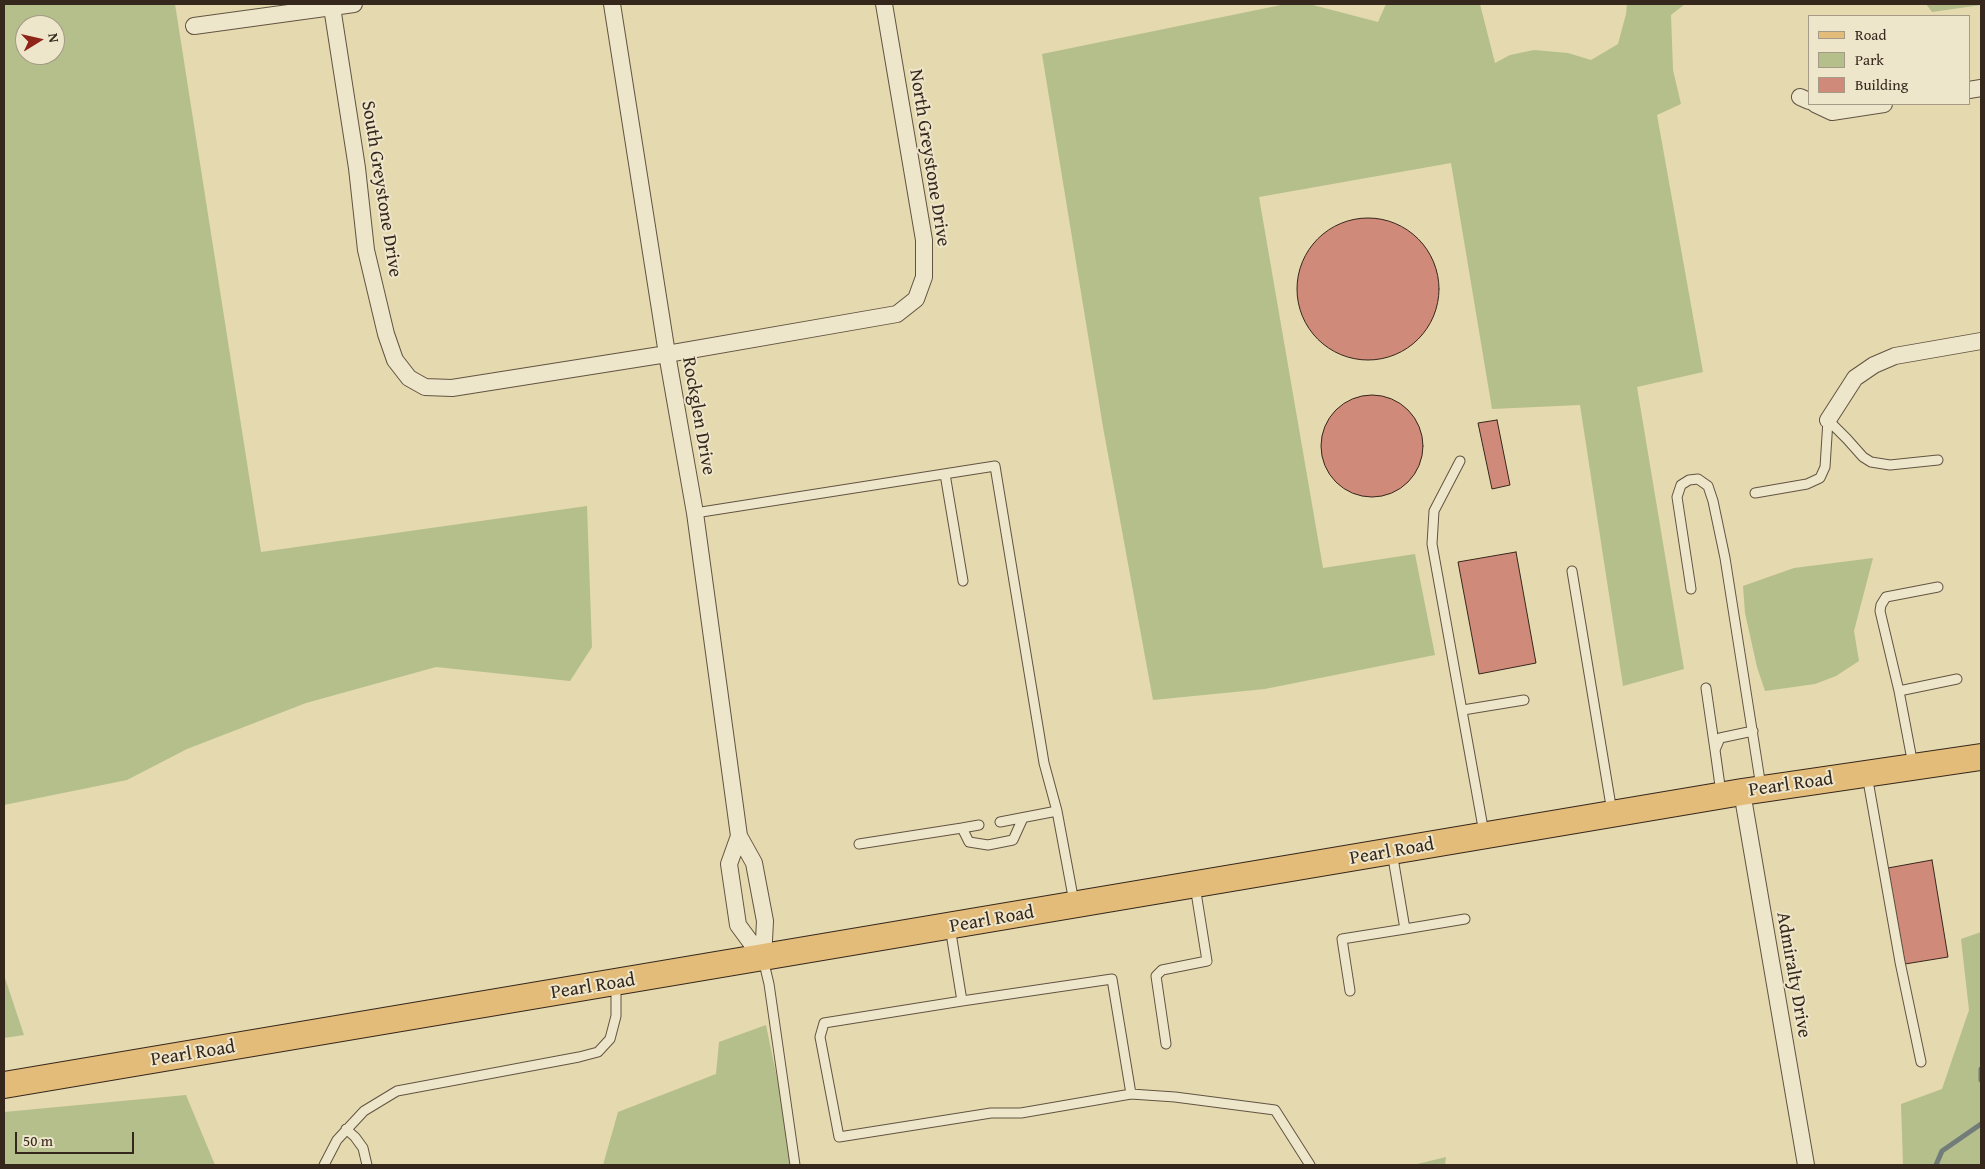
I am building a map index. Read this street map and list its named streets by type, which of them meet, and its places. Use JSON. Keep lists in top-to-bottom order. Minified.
{"streets":{"main road":["Pearl Road"],"street":["North Greystone Drive","South Greystone Drive","Rockglen Drive","Admiralty Drive"]},"crossings":[["North Greystone Drive","South Greystone Drive"],["North Greystone Drive","Rockglen Drive"],["South Greystone Drive","Rockglen Drive"],["Rockglen Drive","Pearl Road"],["Pearl Road","Admiralty Drive"]],"legend":["Road","Park","Building"],"scale_bar":"50 m","north":"right"}
